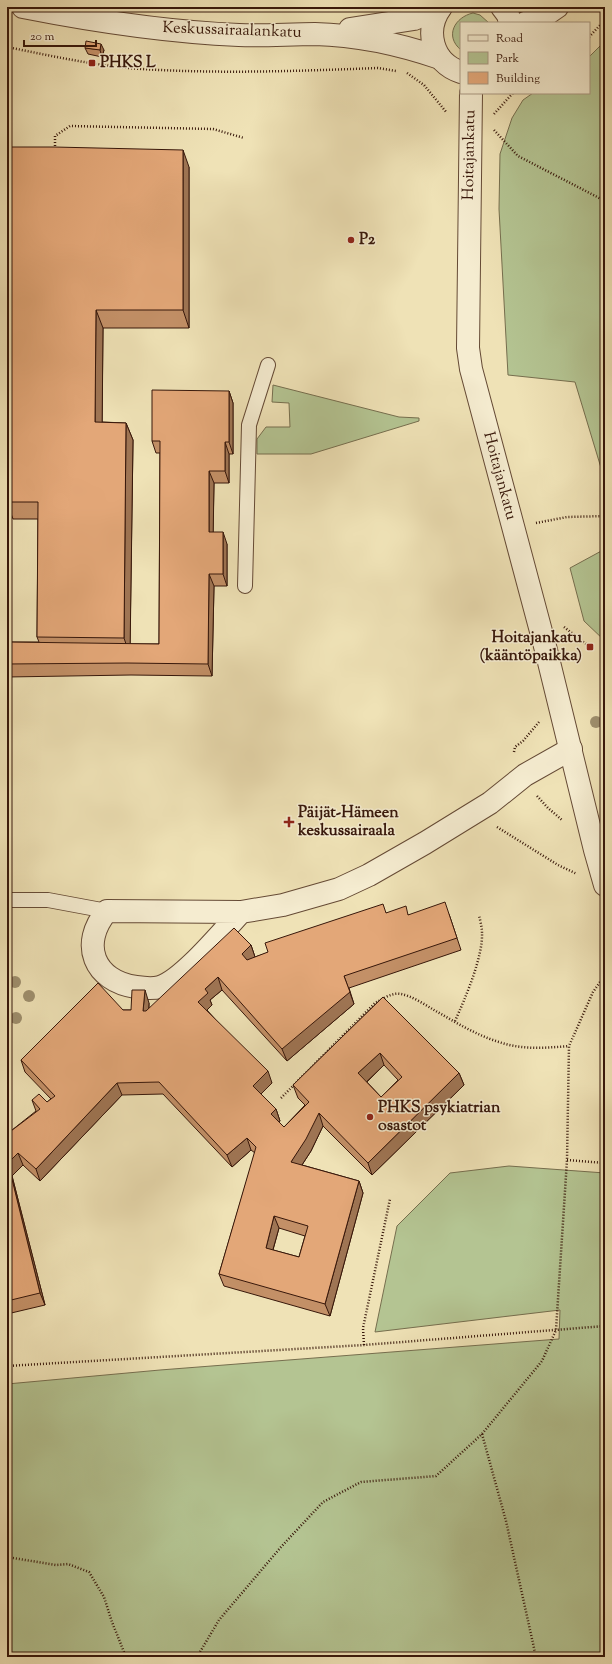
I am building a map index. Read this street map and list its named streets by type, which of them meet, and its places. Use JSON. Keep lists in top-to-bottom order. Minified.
{"streets":{"street":["Keskussairaalankatu","Hoitajankatu"]},"places":{"transit":["PHKS L","Hoitajankatu (kääntöpaikka)"],"other":["P2","PHKS psykiatrian osastot"],"health":["Päijät-Hämeen keskussairaala"]},"legend":["Road","Park","Building"],"scale_bar":"20 m"}
